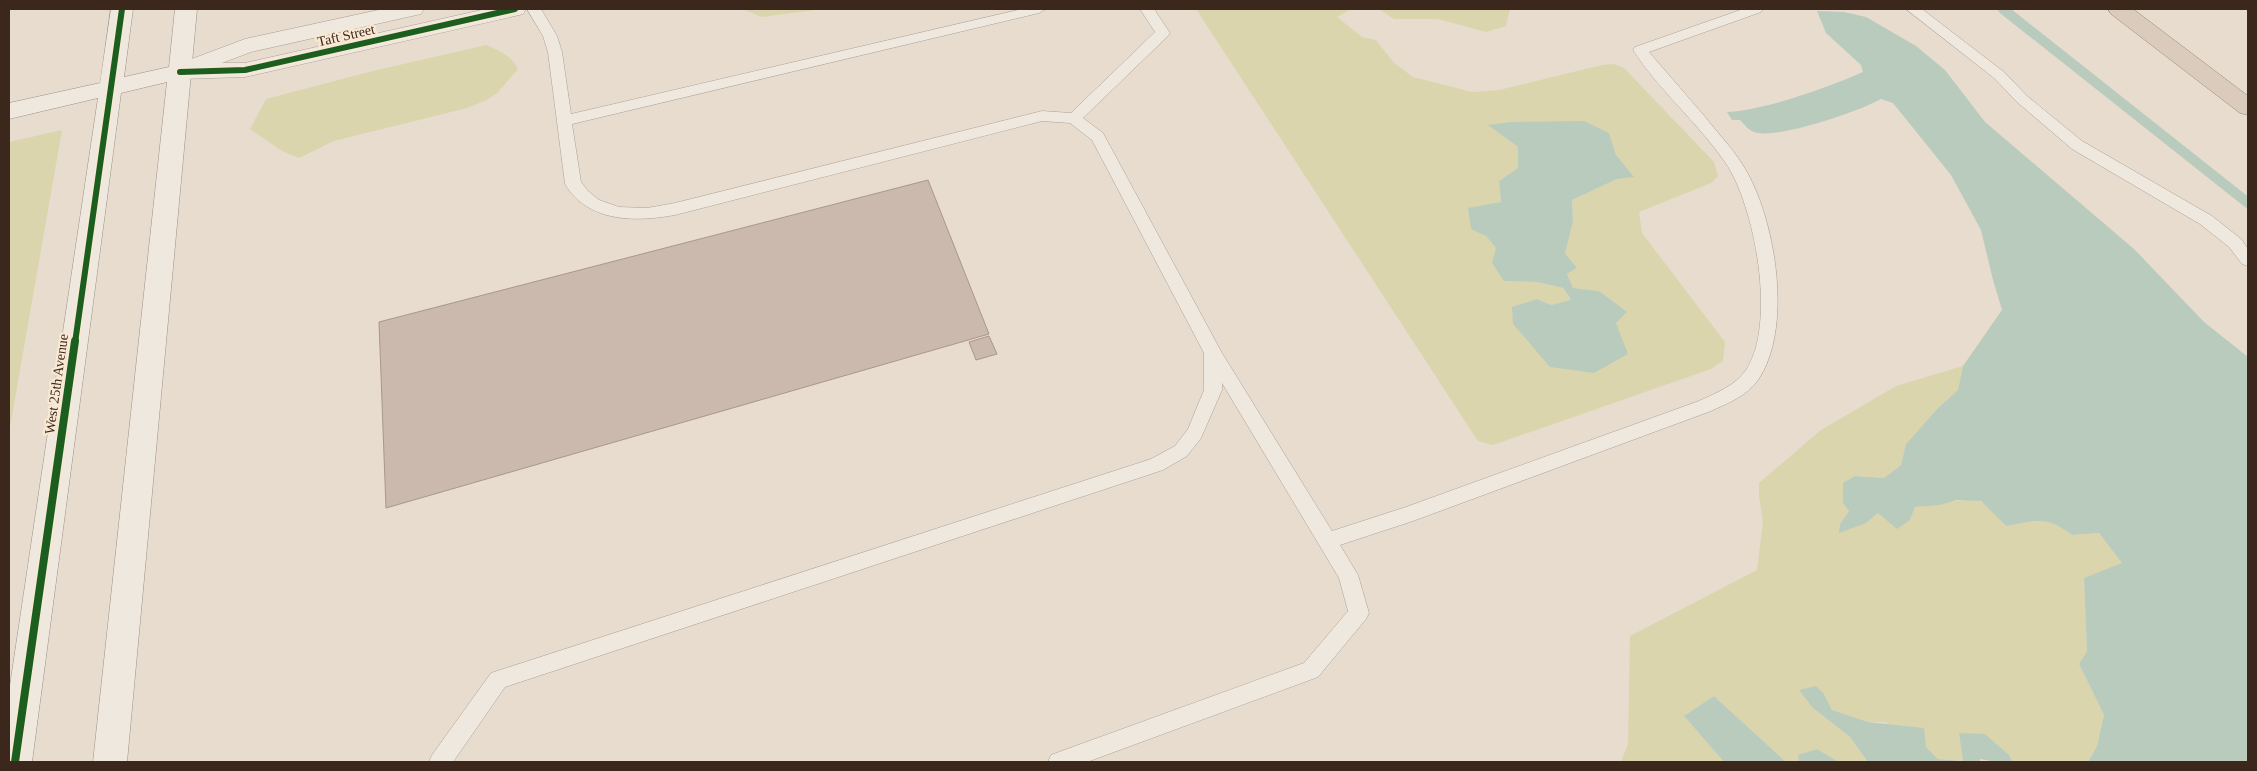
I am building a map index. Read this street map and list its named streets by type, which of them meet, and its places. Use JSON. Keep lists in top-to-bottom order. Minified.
{"streets":{"street":["Taft Street","West 25th Avenue"]},"crossings":[["Taft Street","West 25th Avenue"]]}
